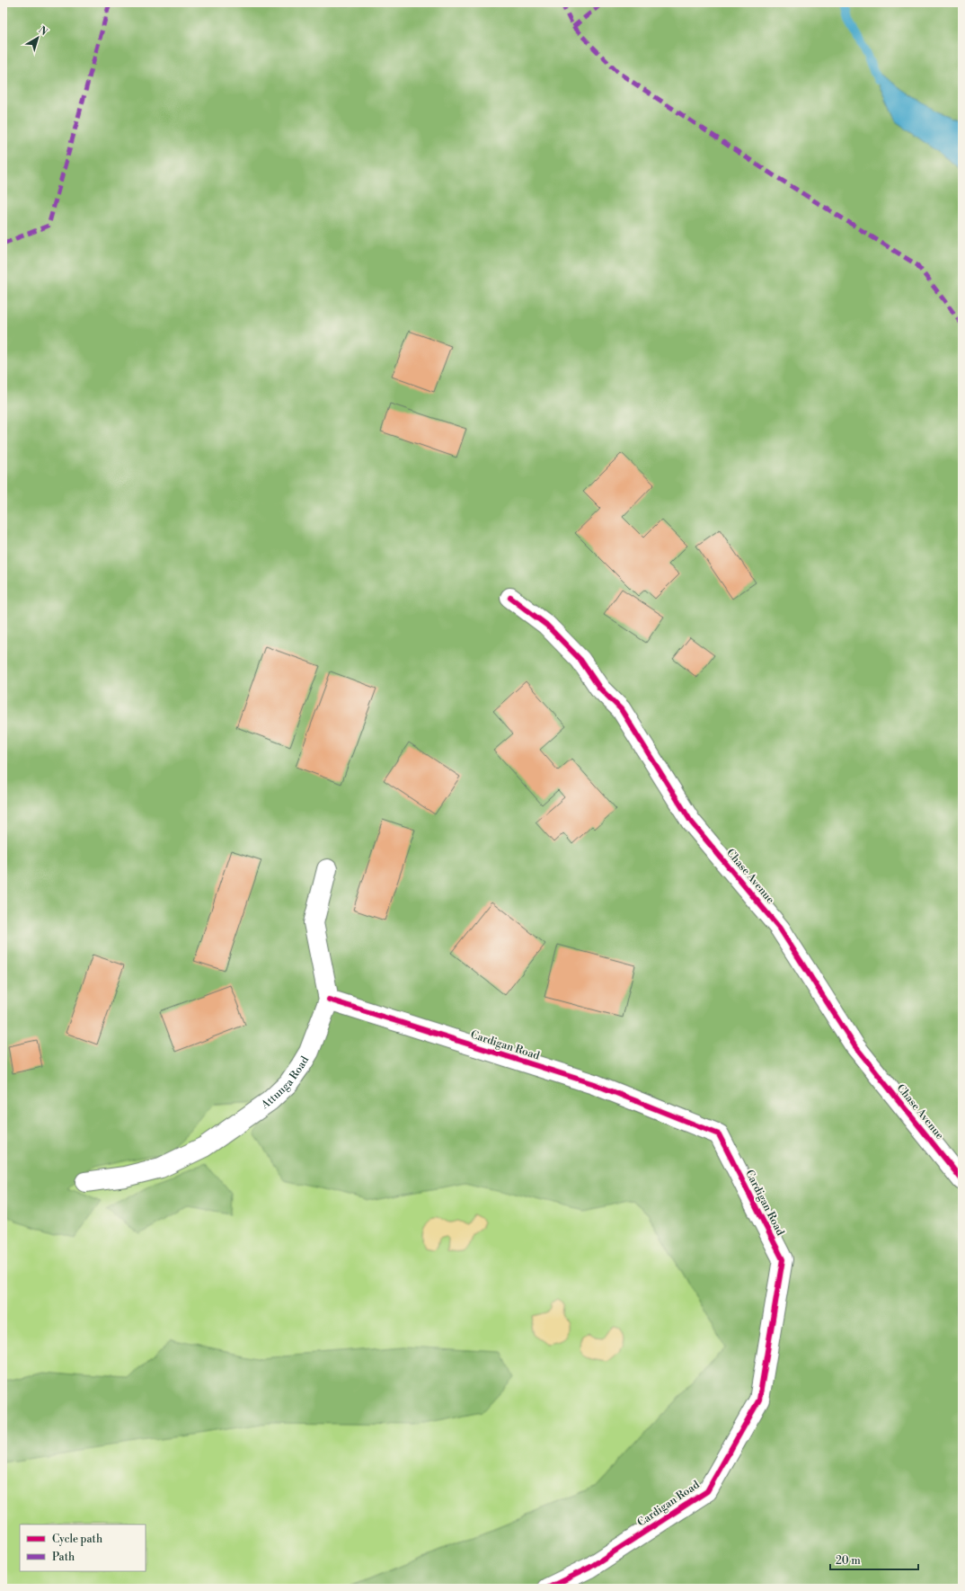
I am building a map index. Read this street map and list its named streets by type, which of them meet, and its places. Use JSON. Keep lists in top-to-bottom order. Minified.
{"streets":{"street":["Chase Avenue","Cardigan Road","Attunga Road"]},"crossings":[["Cardigan Road","Attunga Road"]],"legend":["Cycle path","Path"],"scale_bar":"20 m","north":"top right"}
